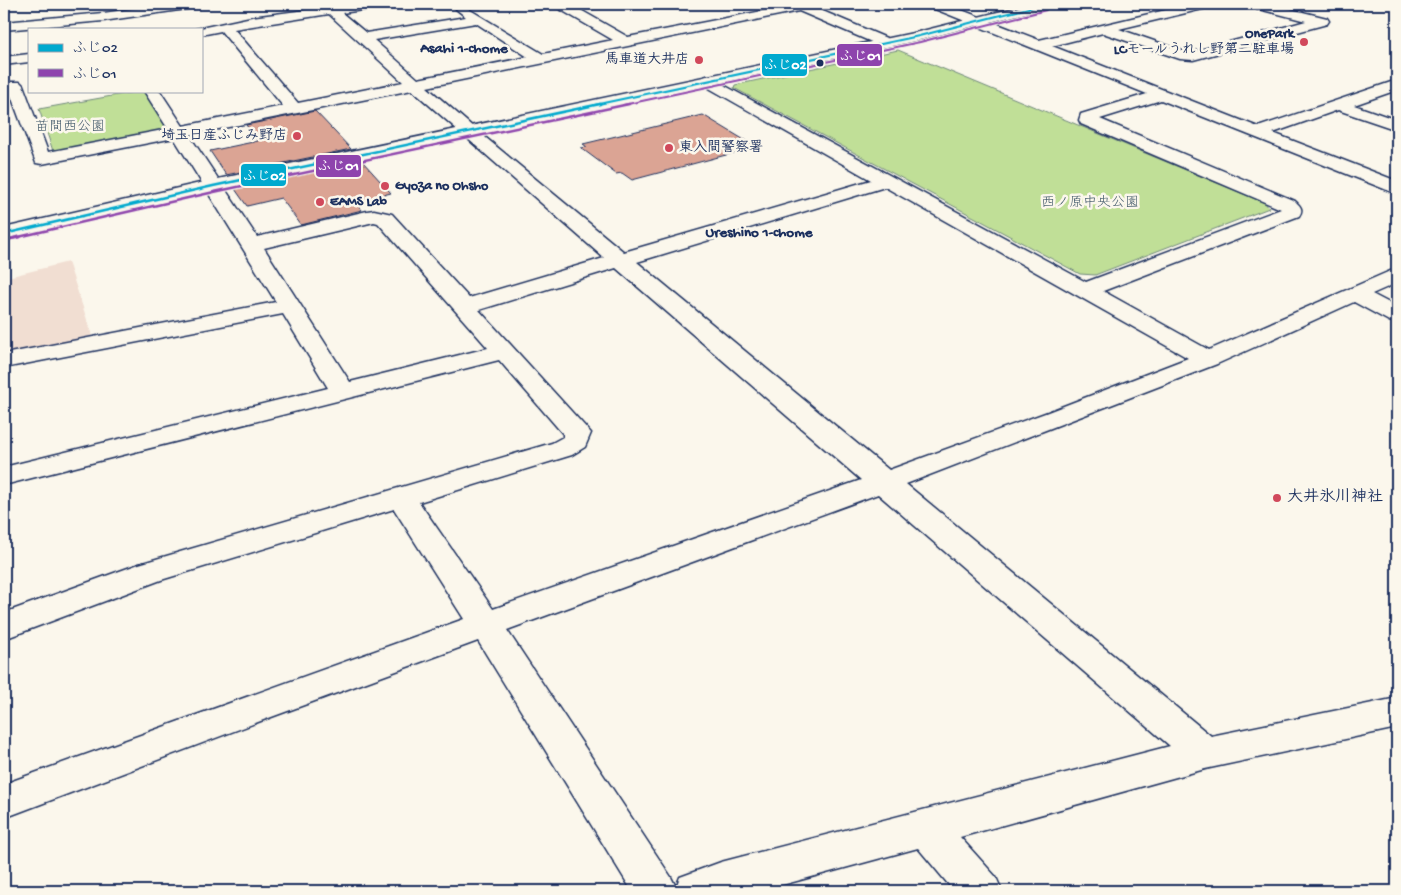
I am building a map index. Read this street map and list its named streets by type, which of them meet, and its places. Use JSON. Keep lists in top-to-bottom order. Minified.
{"districts":["Asahi 1-chome","Ureshino 1-chome"],"parks":["苗間西公園","西ノ原中央公園"],"places":["OnePark LCモールうれし野第二駐車場","馬車道大井店","埼玉日産ふじみ野店","東入間警察署","Gyoza no Ohsho","EAMS Lab","大井氷川神社"],"lines":["transit line ふじ02","transit line ふじ01"],"legend":["ふじ02","ふじ01"]}
